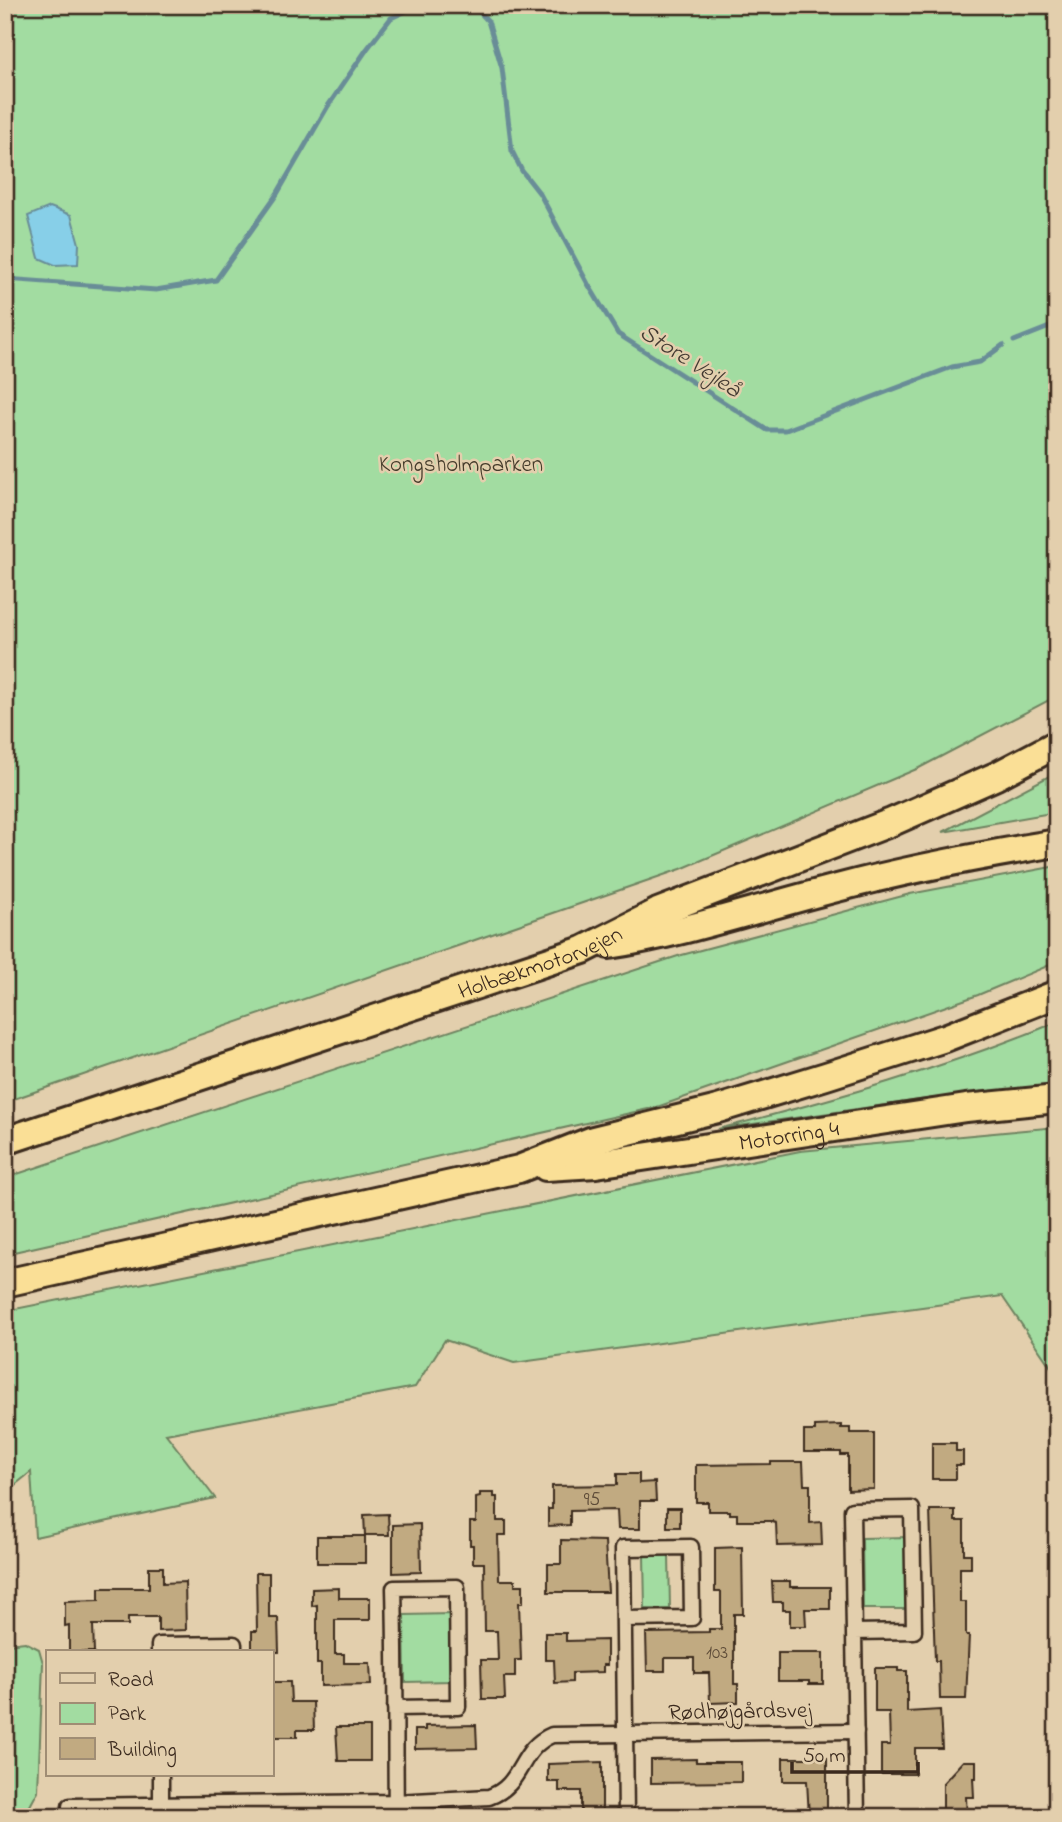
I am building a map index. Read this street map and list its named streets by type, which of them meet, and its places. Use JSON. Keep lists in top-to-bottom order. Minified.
{"streets":{"highway":["Holbækmotorvejen","Motorring 4"],"street":["Rødhøjgårdsvej"]},"water":["Store Vejleå"],"parks":["Kongsholmparken"],"house_numbers":["95","103"],"legend":["Road","Park","Building"],"scale_bar":"50 m"}
